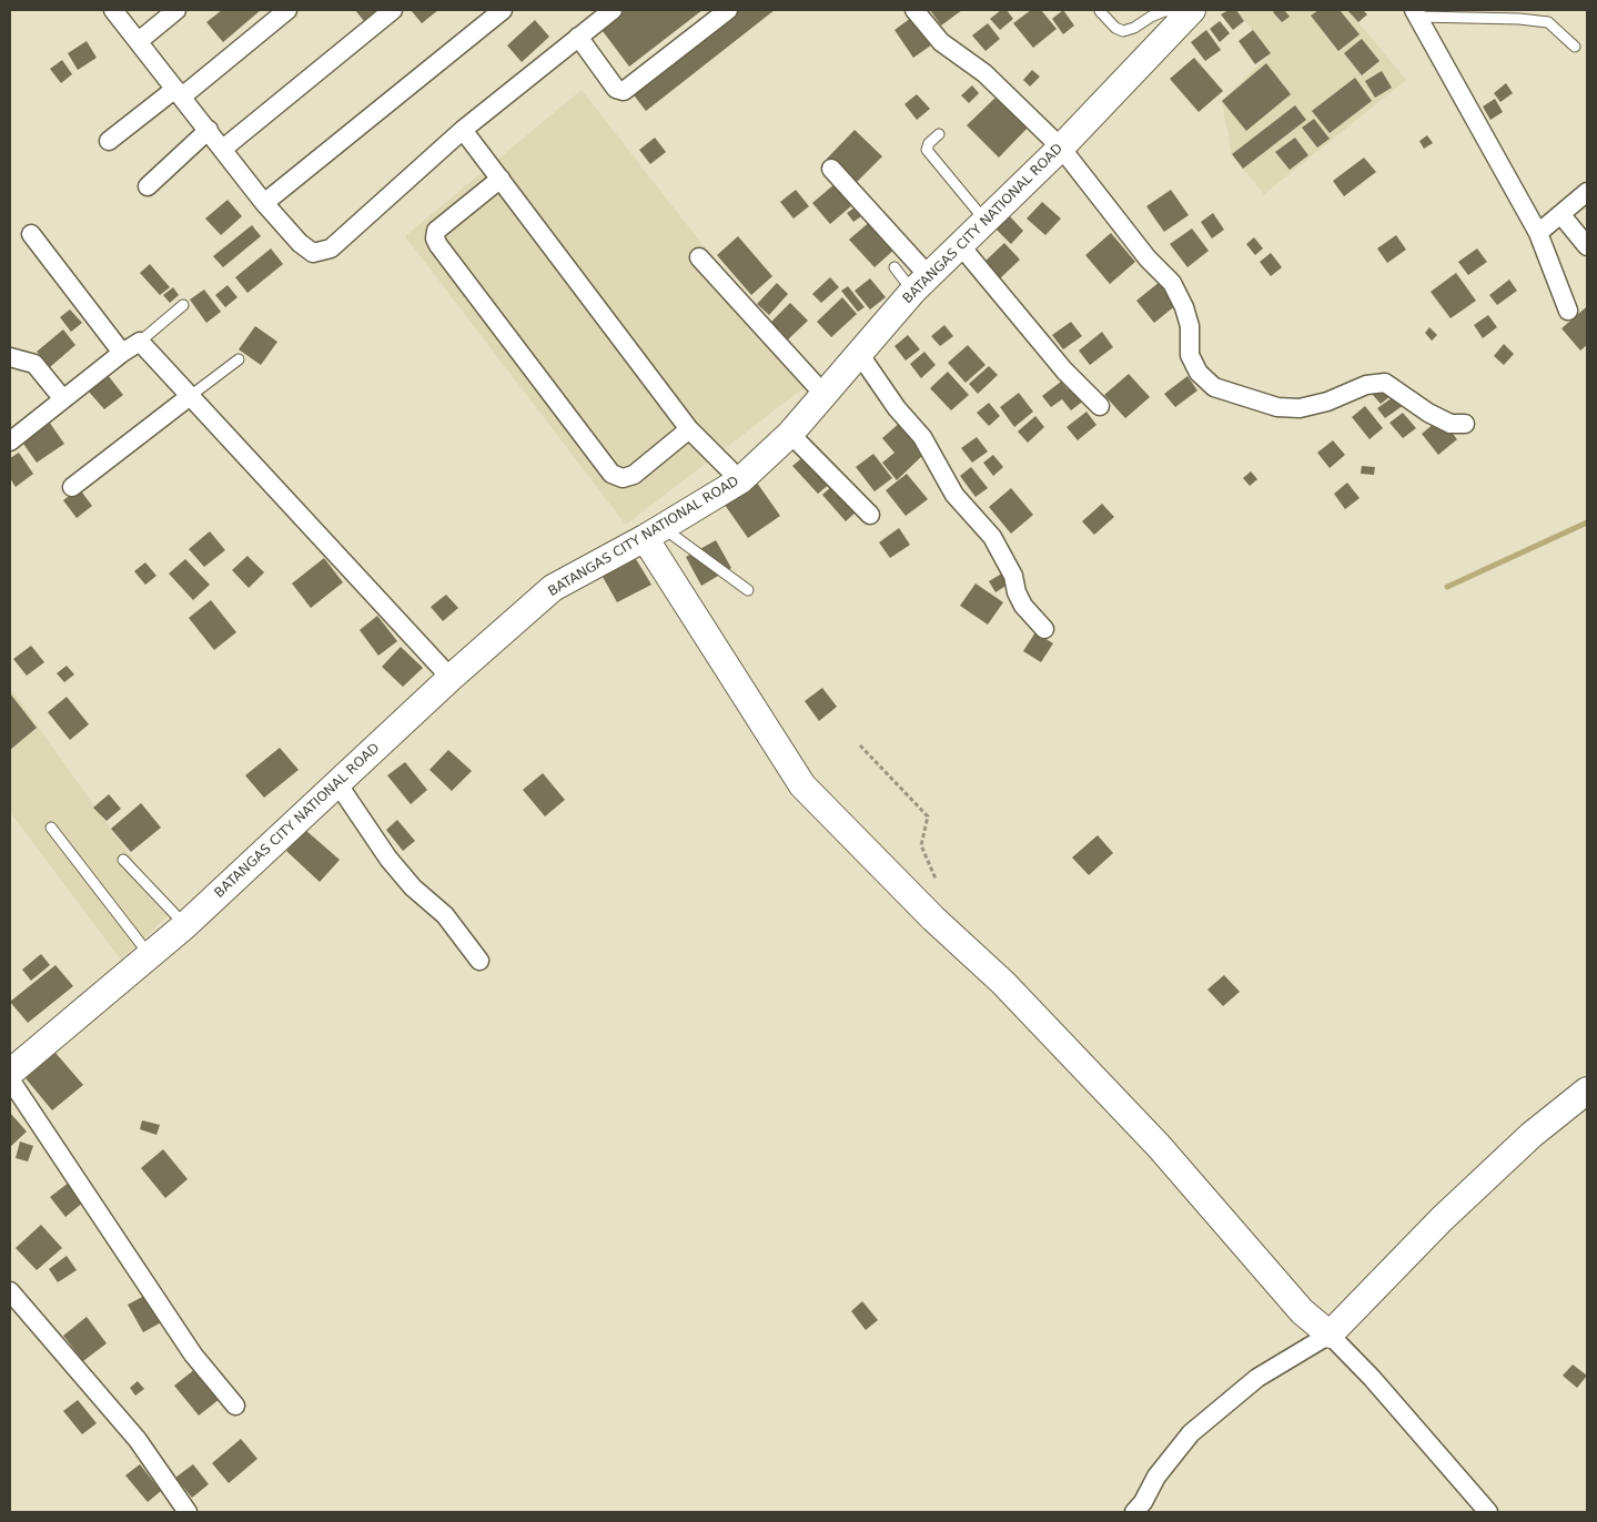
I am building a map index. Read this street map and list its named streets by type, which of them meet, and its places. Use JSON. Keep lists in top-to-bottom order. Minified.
{"streets":{"street":["BATANGAS CITY NATIONAL ROAD"]}}
